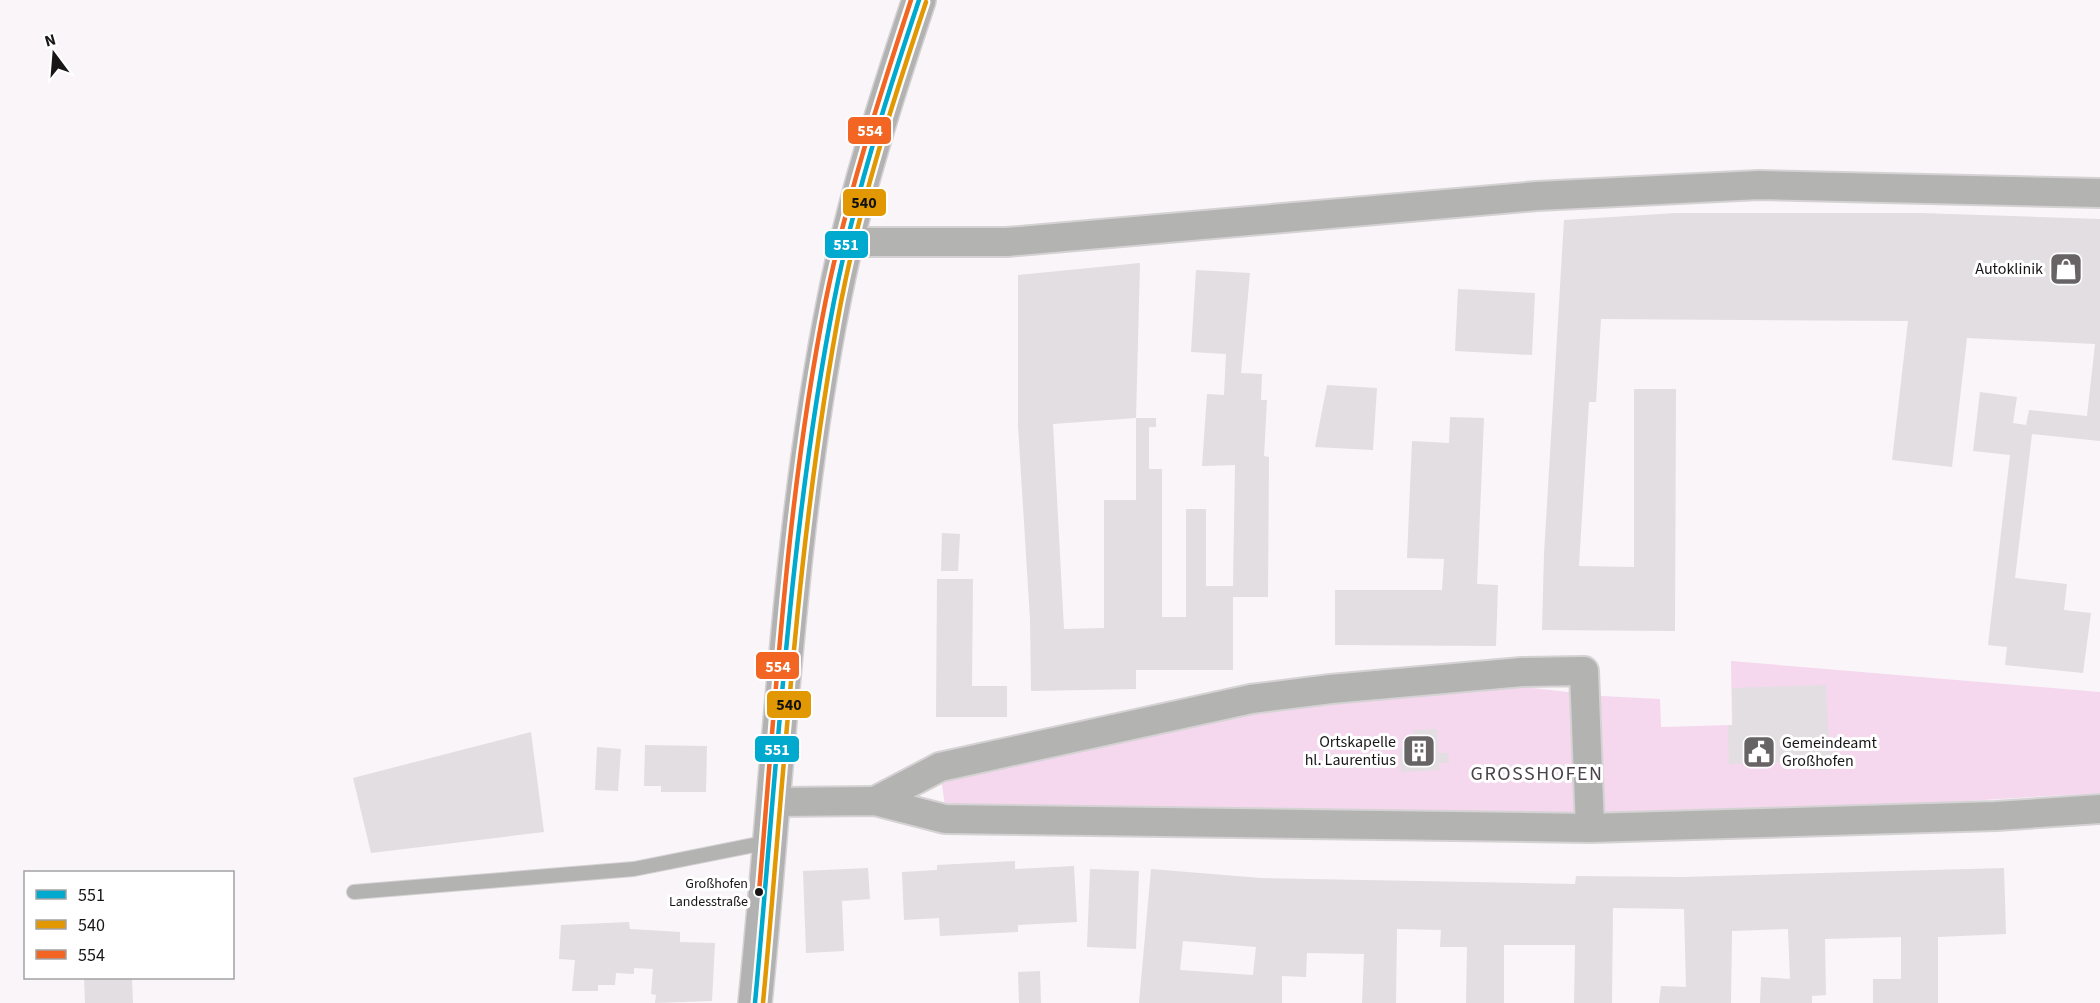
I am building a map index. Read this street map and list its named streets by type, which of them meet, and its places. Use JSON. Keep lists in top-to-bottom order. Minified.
{"districts":["GROSSHOFEN"],"places":{"shop":["Autoklinik"],"building":["Ortskapelle hl. Laurentius"],"public building":["Gemeindeamt Großhofen"],"other":["Großhofen Landesstraße"]},"lines":["transit line 551","transit line 554","transit line 540"],"legend":["551","540","554"],"north":"top"}
